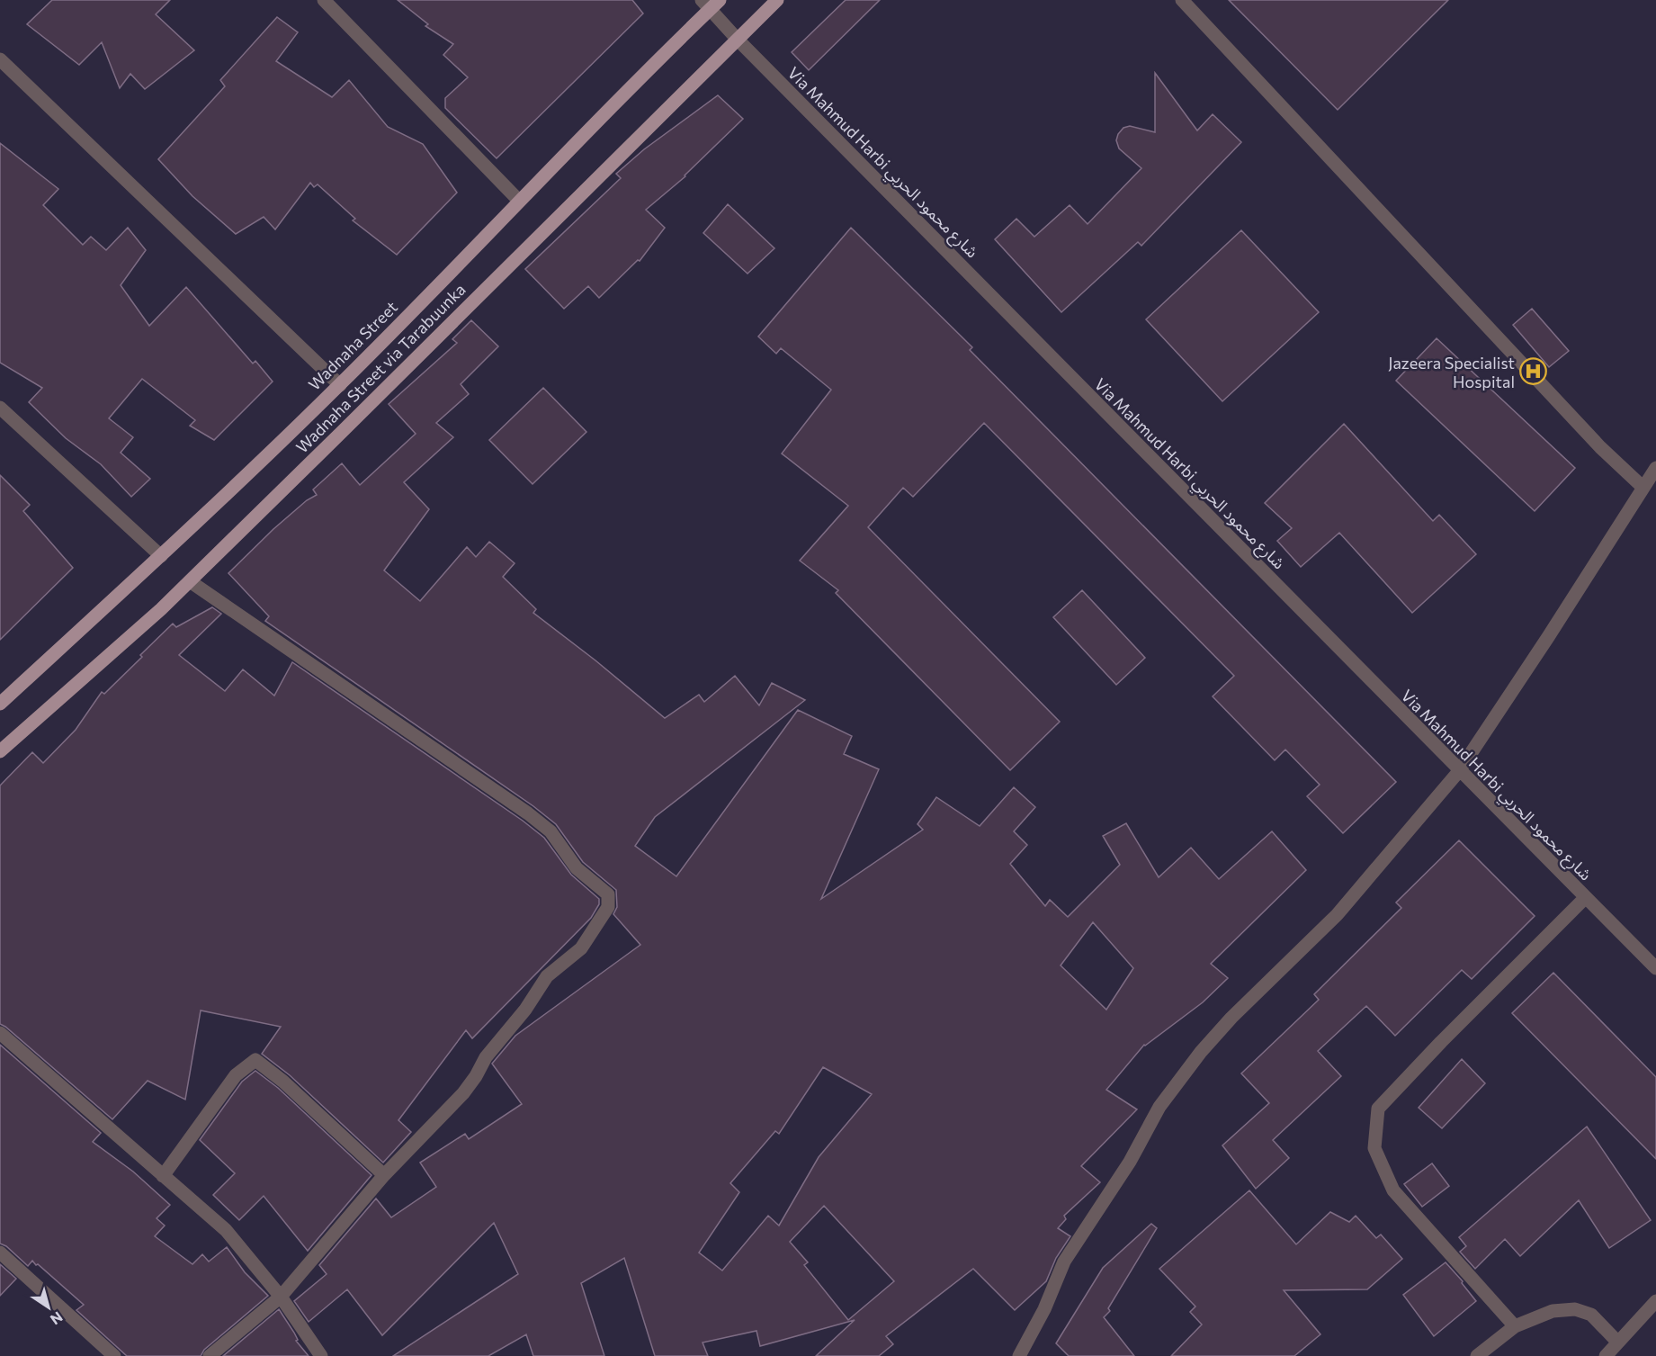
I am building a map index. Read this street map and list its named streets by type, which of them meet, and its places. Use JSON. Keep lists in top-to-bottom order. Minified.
{"streets":{"main road":["Wadnaha Street","Wadnaha Street via Tarabuunka"],"street":["Via Mahmud Harbi شارع محمود الحربي"]},"crossings":[["Via Mahmud Harbi شارع محمود الحربي","Wadnaha Street"],["Via Mahmud Harbi شارع محمود الحربي","Wadnaha Street via Tarabuunka"]],"places":{"hospital":["Jazeera Specialist Hospital"]},"north":"bottom right"}
